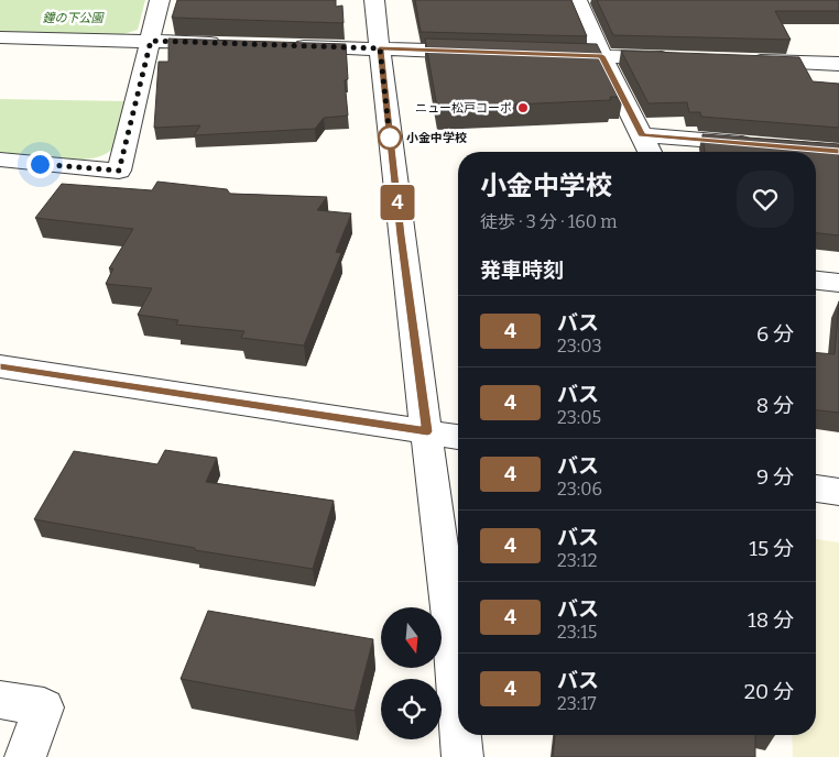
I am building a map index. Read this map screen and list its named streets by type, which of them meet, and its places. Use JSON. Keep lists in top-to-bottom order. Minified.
{"parks":["鐘の下公園"],"places":["ニュー松戸コーポ","小金中学校"],"lines":["bus line 4"],"north":"bottom","page":{"on_map":"4","heading":[["小金中学校","徒歩 · 3 分 · 160 m"],"発車時刻"],"list":[{"mark":"4","name":"バス","note":"23:03","value":"6 分"},{"mark":"4","name":"バス","note":"23:05","value":"8 分"},{"mark":"4","name":"バス","note":"23:06","value":"9 分"},{"mark":"4","name":"バス","note":"23:12","value":"15 分"},{"mark":"4","name":"バス","note":"23:15","value":"18 分"},{"mark":"4","name":"バス","note":"23:17","value":"20 分"}]}}
